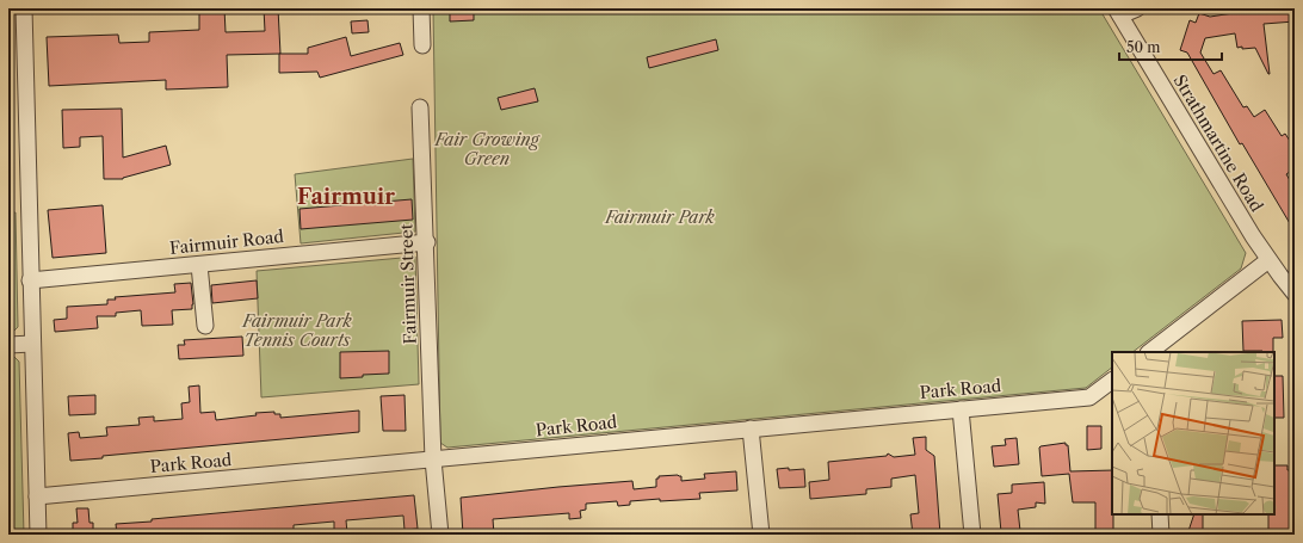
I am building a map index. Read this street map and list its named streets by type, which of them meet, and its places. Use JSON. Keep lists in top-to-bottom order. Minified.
{"streets":{"street":["Strathmartine Road","Fairmuir Road","Fairmuir Street","Park Road"]},"crossings":[["Fairmuir Road","Fairmuir Street"],["Fairmuir Street","Park Road"]],"districts":["Fairmuir"],"parks":["Fair Growing Green","Fairmuir Park","Fairmuir Park Tennis Courts"],"scale_bar":"50 m"}
